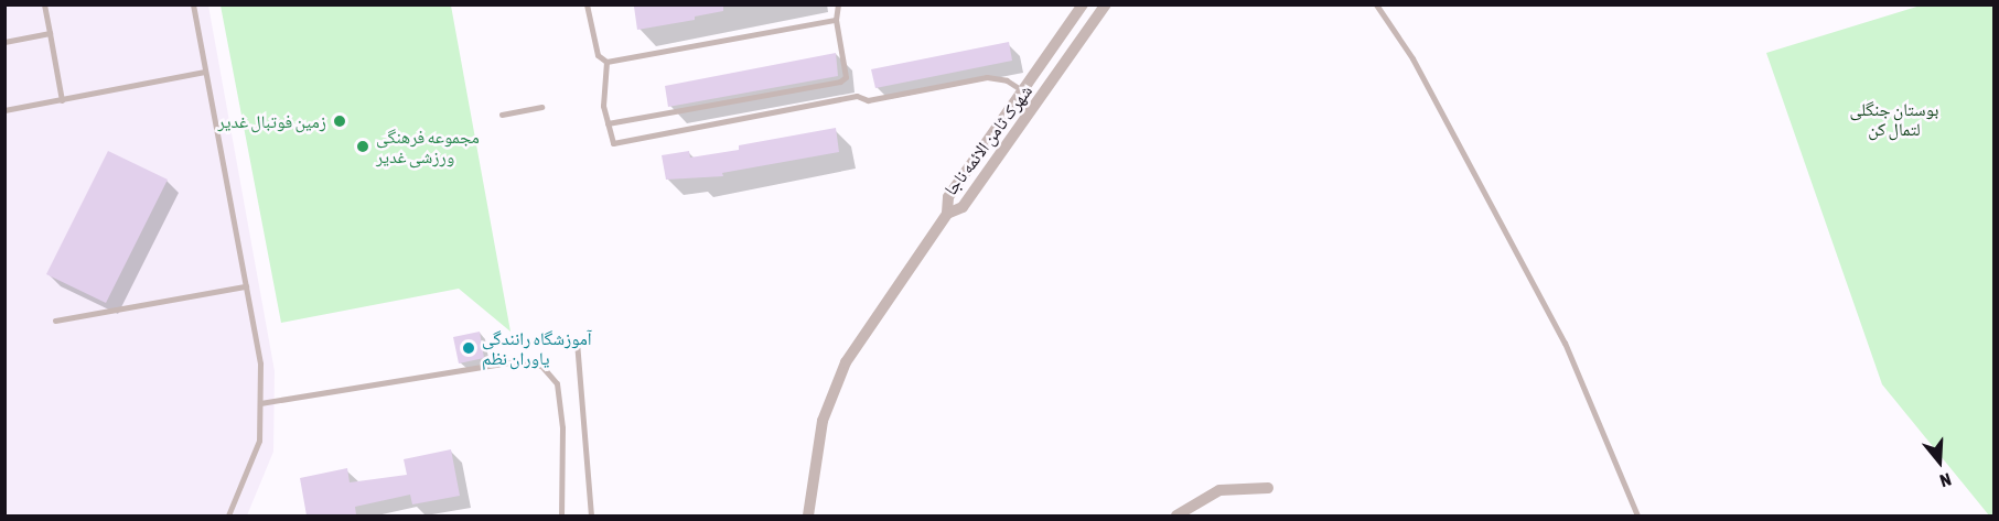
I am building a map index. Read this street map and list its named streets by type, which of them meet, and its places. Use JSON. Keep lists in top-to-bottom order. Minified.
{"streets":{"street":["شهرک ثامن الائمه ناجا"]},"parks":["بوستان جنگلی لتمال کن"],"places":["زمین فوتبال غدیر","مجموعه فرهنگی ورزشی غدیر","آموزشگاه رانندگی یاوران نظم"],"north":"bottom"}
